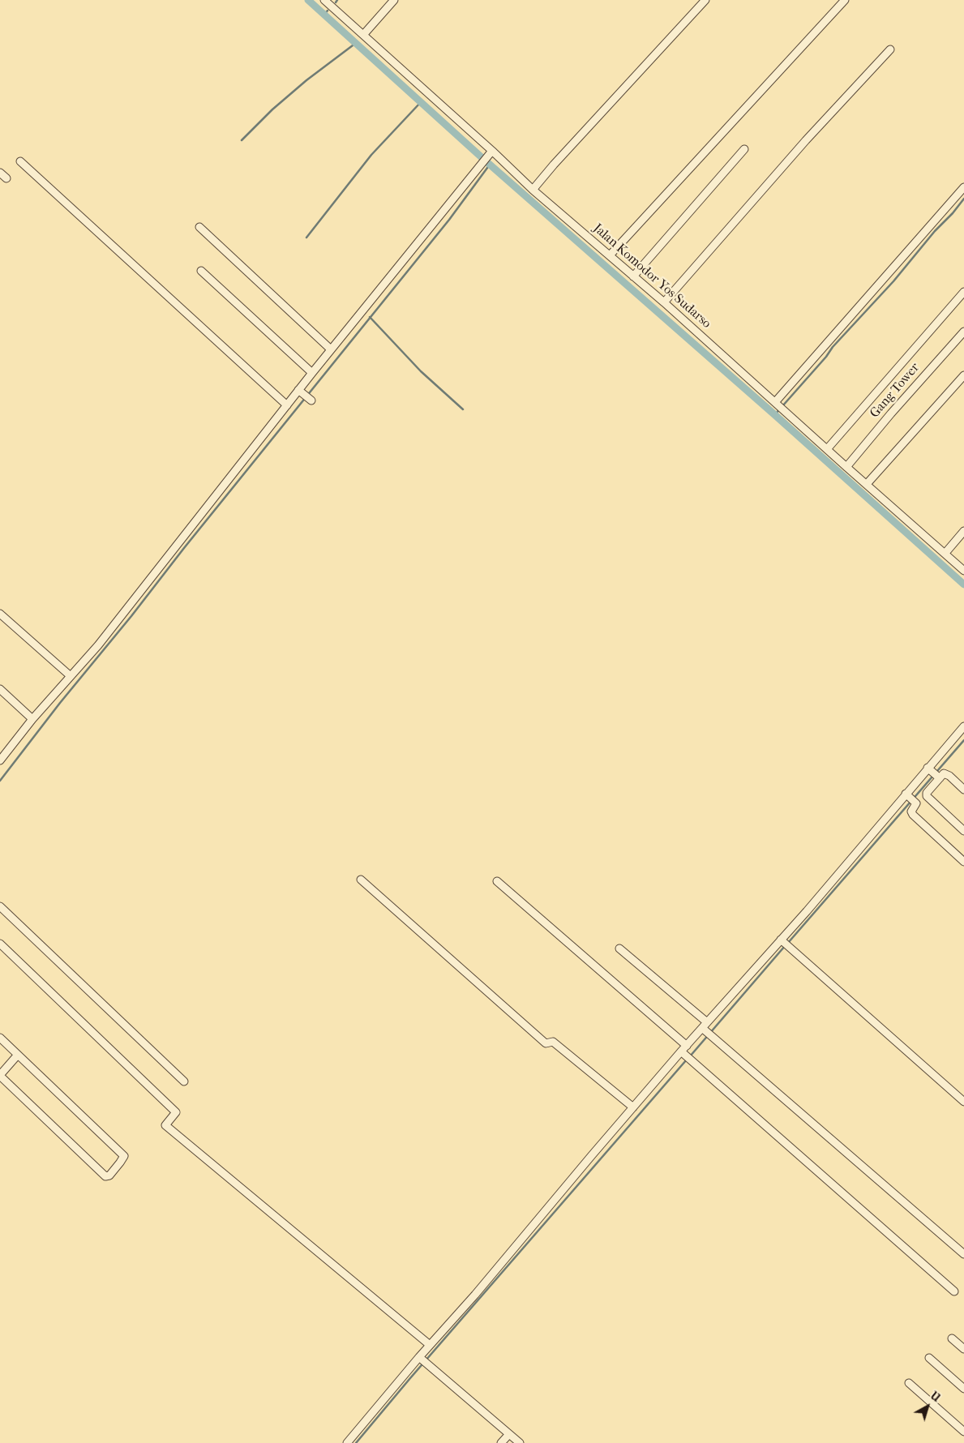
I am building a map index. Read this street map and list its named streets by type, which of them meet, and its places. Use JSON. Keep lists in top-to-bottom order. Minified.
{"streets":{"street":["Jalan Komodor Yos Sudarso","Gang Tower"]},"crossings":[["Jalan Komodor Yos Sudarso","Gang Tower"]],"north":"top right"}
